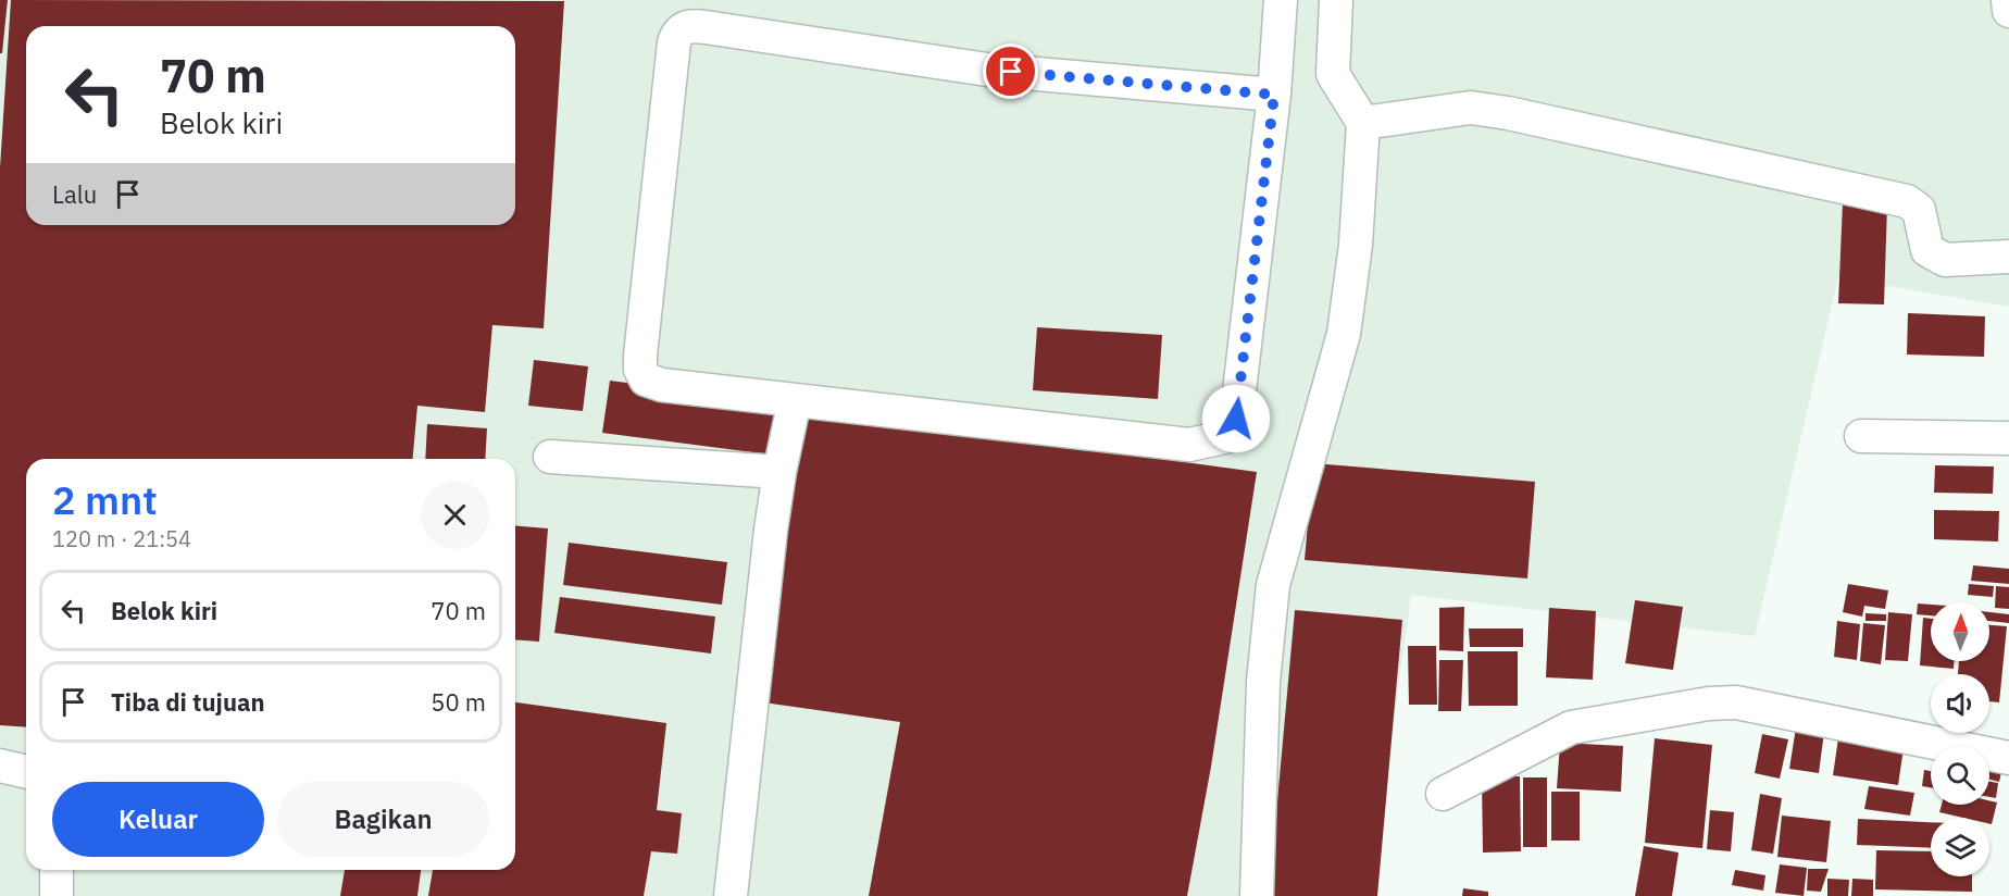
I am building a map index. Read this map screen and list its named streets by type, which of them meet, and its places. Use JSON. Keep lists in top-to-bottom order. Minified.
{"north":"top","page":{"turn":["70 m","Belok kiri"],"then":"Lalu","heading":["2 mnt","120 m · 21:54"],"list":[{"name":"Belok kiri","value":"70 m"},{"name":"Tiba di tujuan","value":"50 m"}],"buttons":["Keluar","Bagikan"]}}
